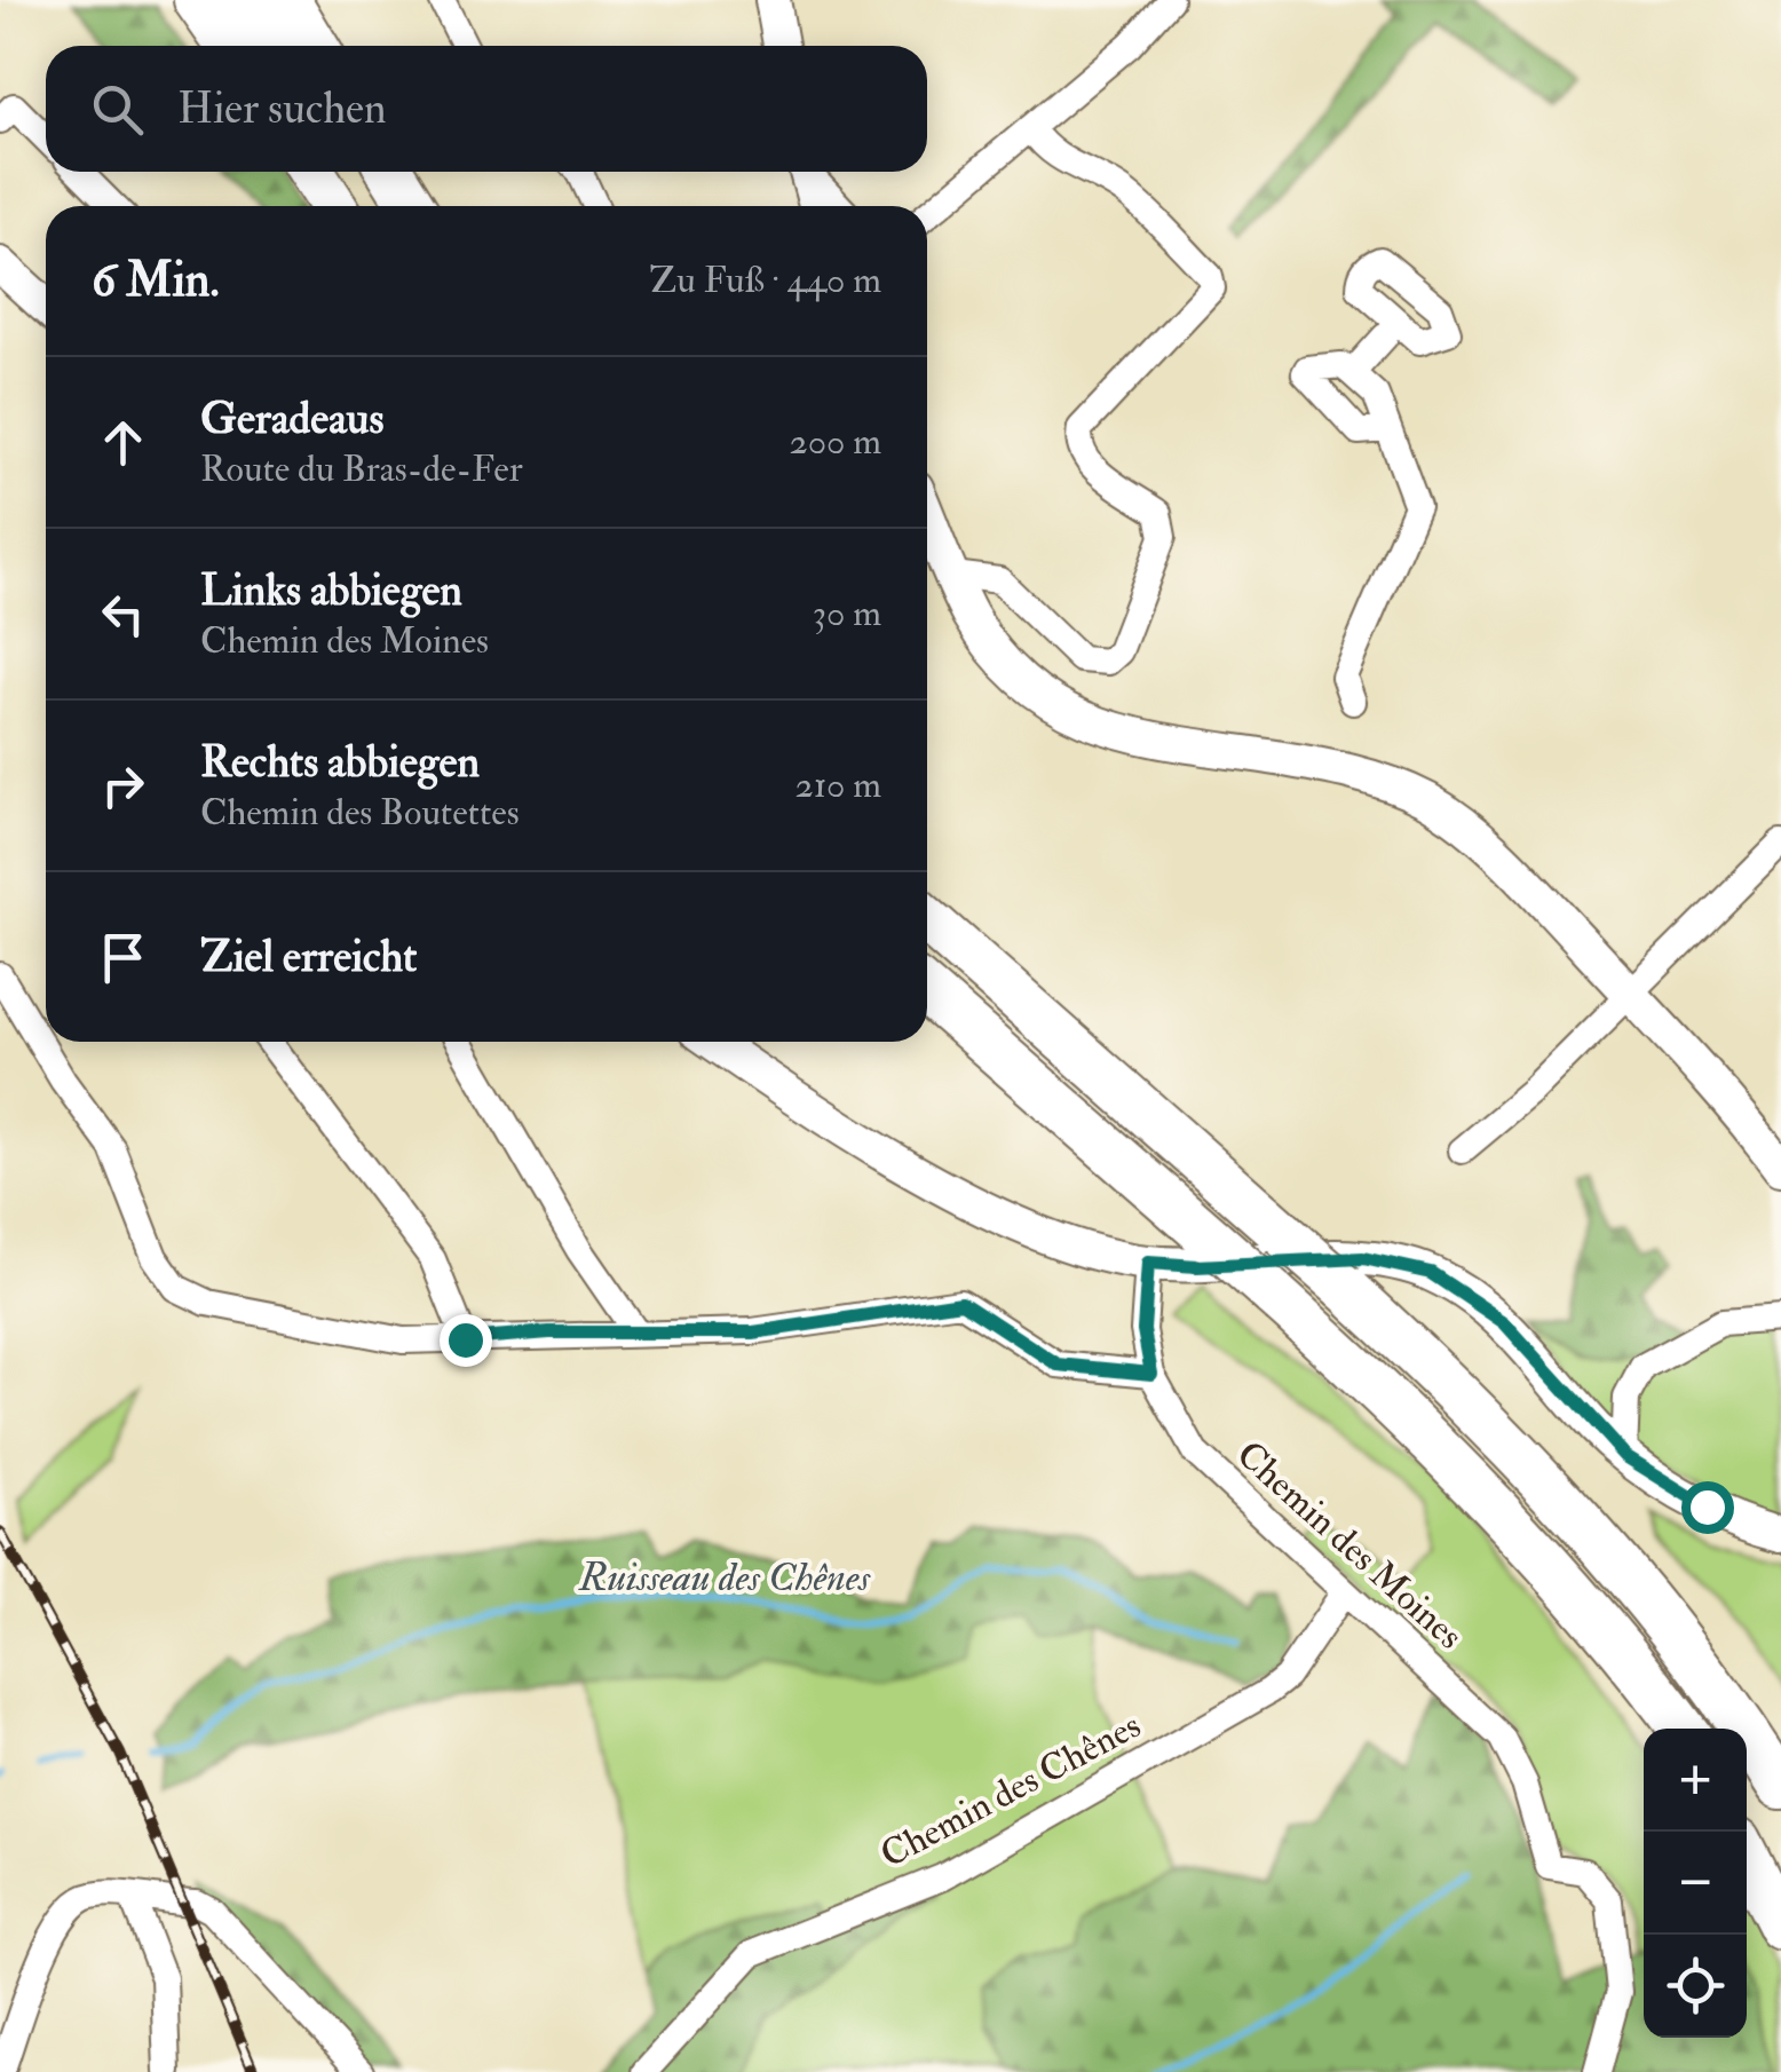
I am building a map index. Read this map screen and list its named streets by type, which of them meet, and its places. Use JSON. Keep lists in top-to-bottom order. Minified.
{"streets":{"street":["Chemin des Moines","Chemin des Chênes"]},"crossings":[["Chemin des Moines","Chemin des Chênes"]],"water":["Ruisseau des Chênes"],"page":{"search":"Hier suchen","heading":["6 Min.","Zu Fuß · 440 m"],"list":[["Geradeaus","Route du Bras-de-Fer","200 m"],["Links abbiegen","Chemin des Moines","30 m"],["Rechts abbiegen","Chemin des Boutettes","210 m"],"Ziel erreicht"],"map_buttons":["+","−"]}}
